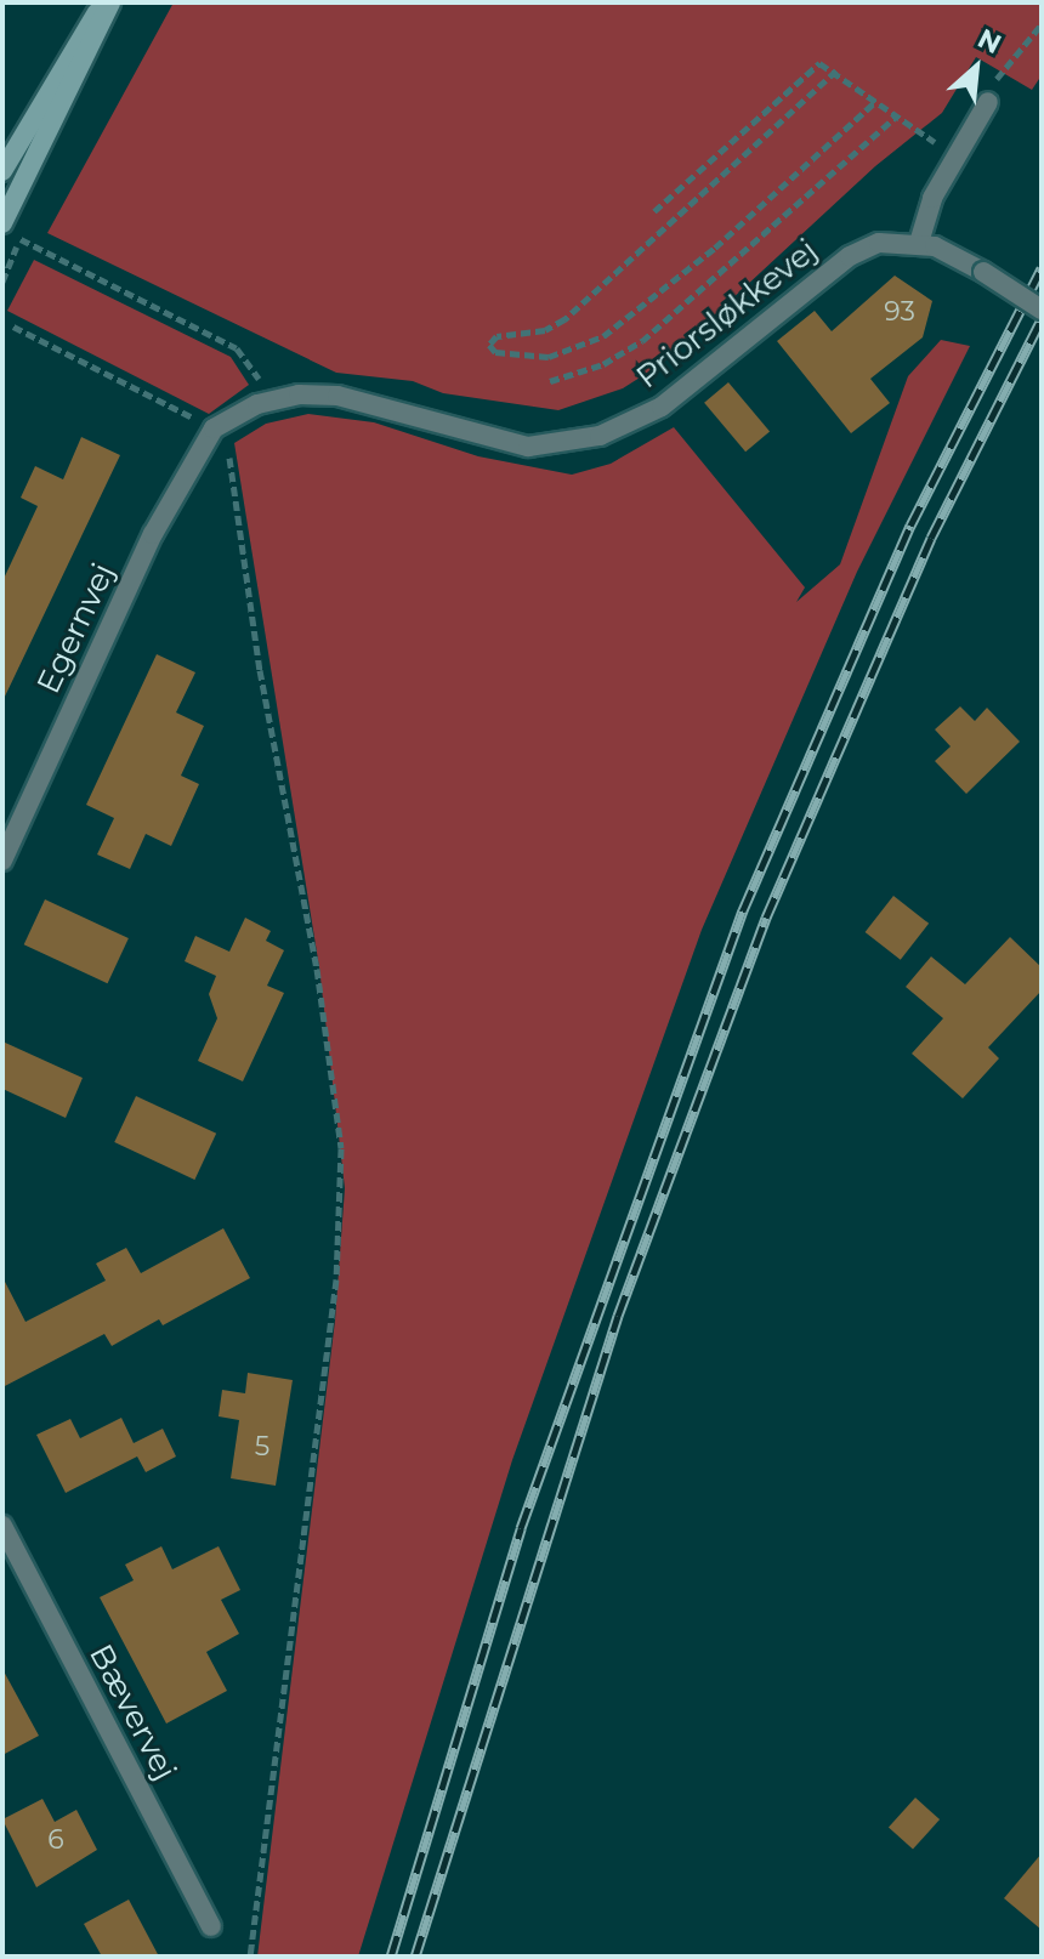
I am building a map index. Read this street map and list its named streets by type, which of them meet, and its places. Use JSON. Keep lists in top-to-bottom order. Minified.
{"streets":{"street":["Priorsløkkevej","Egernvej","Bævervej"]},"crossings":[["Priorsløkkevej","Egernvej"]],"house_numbers":["93","5","6"],"north":"top right"}
